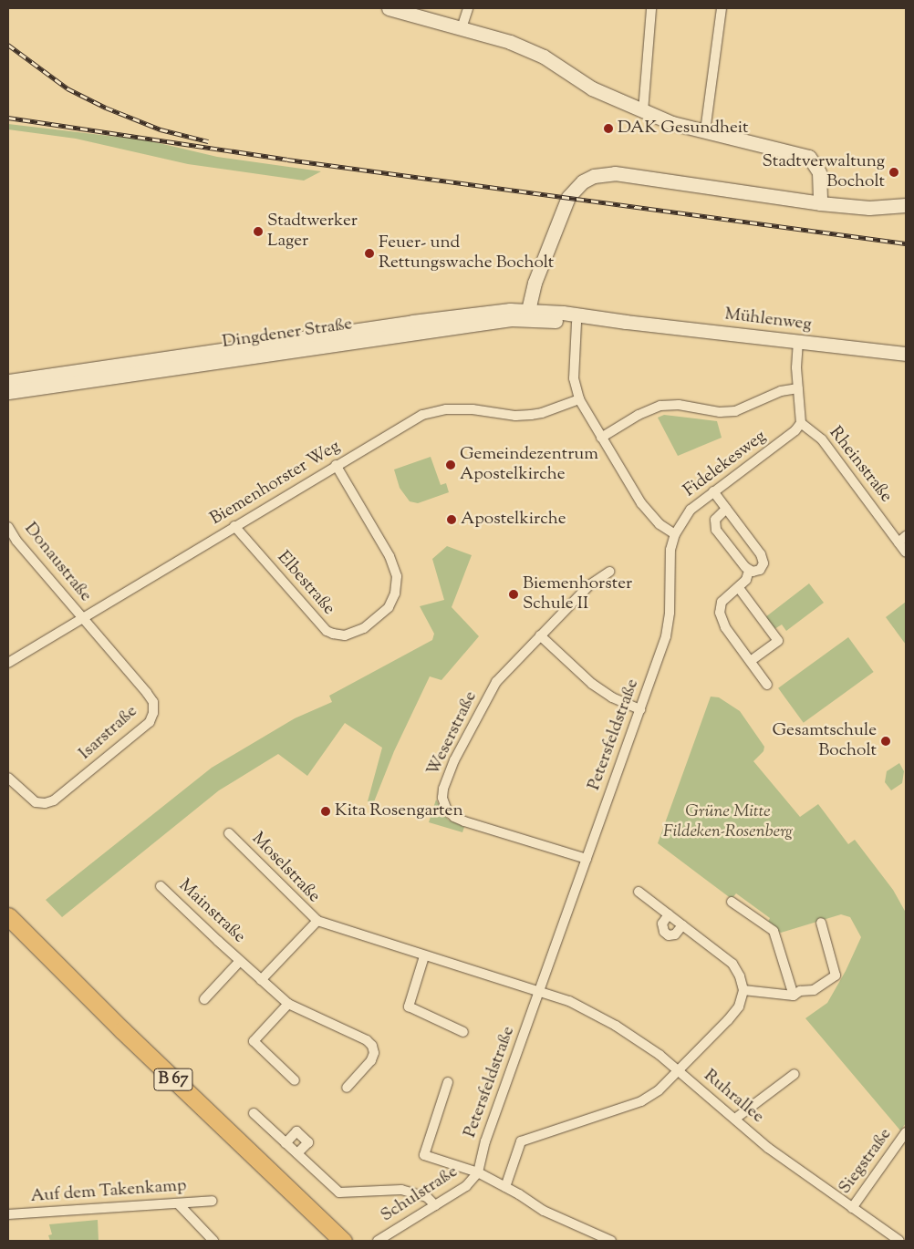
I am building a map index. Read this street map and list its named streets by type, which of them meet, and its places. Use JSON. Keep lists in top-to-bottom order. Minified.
{"streets":{"highway":["B 67"],"main road":["Mühlenweg","Dingdener Straße"],"street":["Fidelekesweg","Rheinstraße","Biemenhorster Weg","Donaustraße","Elbestraße","Isarstraße","Weserstraße","Petersfeldstraße","Moselstraße","Mainstraße","Ruhrallee","Siegstraße","Auf dem Takenkamp","Schulstraße"]},"crossings":[["Mühlenweg","Dingdener Straße"],["Fidelekesweg","Rheinstraße"],["Fidelekesweg","Petersfeldstraße"],["Biemenhorster Weg","Donaustraße"],["Biemenhorster Weg","Elbestraße"],["Biemenhorster Weg","Isarstraße"],["Donaustraße","Isarstraße"],["Weserstraße","Petersfeldstraße"],["Petersfeldstraße","Moselstraße"],["Petersfeldstraße","Ruhrallee"],["Petersfeldstraße","Schulstraße"],["Moselstraße","Ruhrallee"],["Ruhrallee","Siegstraße"]],"parks":["Grüne Mitte Fildeken-Rosenberg"],"places":["DAK Gesundheit","Stadtverwaltung Bocholt","Stadtwerker Lager","Feuer- und Rettungswache Bocholt","Gemeindezentrum Apostelkirche","Apostelkirche","Biemenhorster Schule II","Gesamtschule Bocholt","Kita Rosengarten"]}
